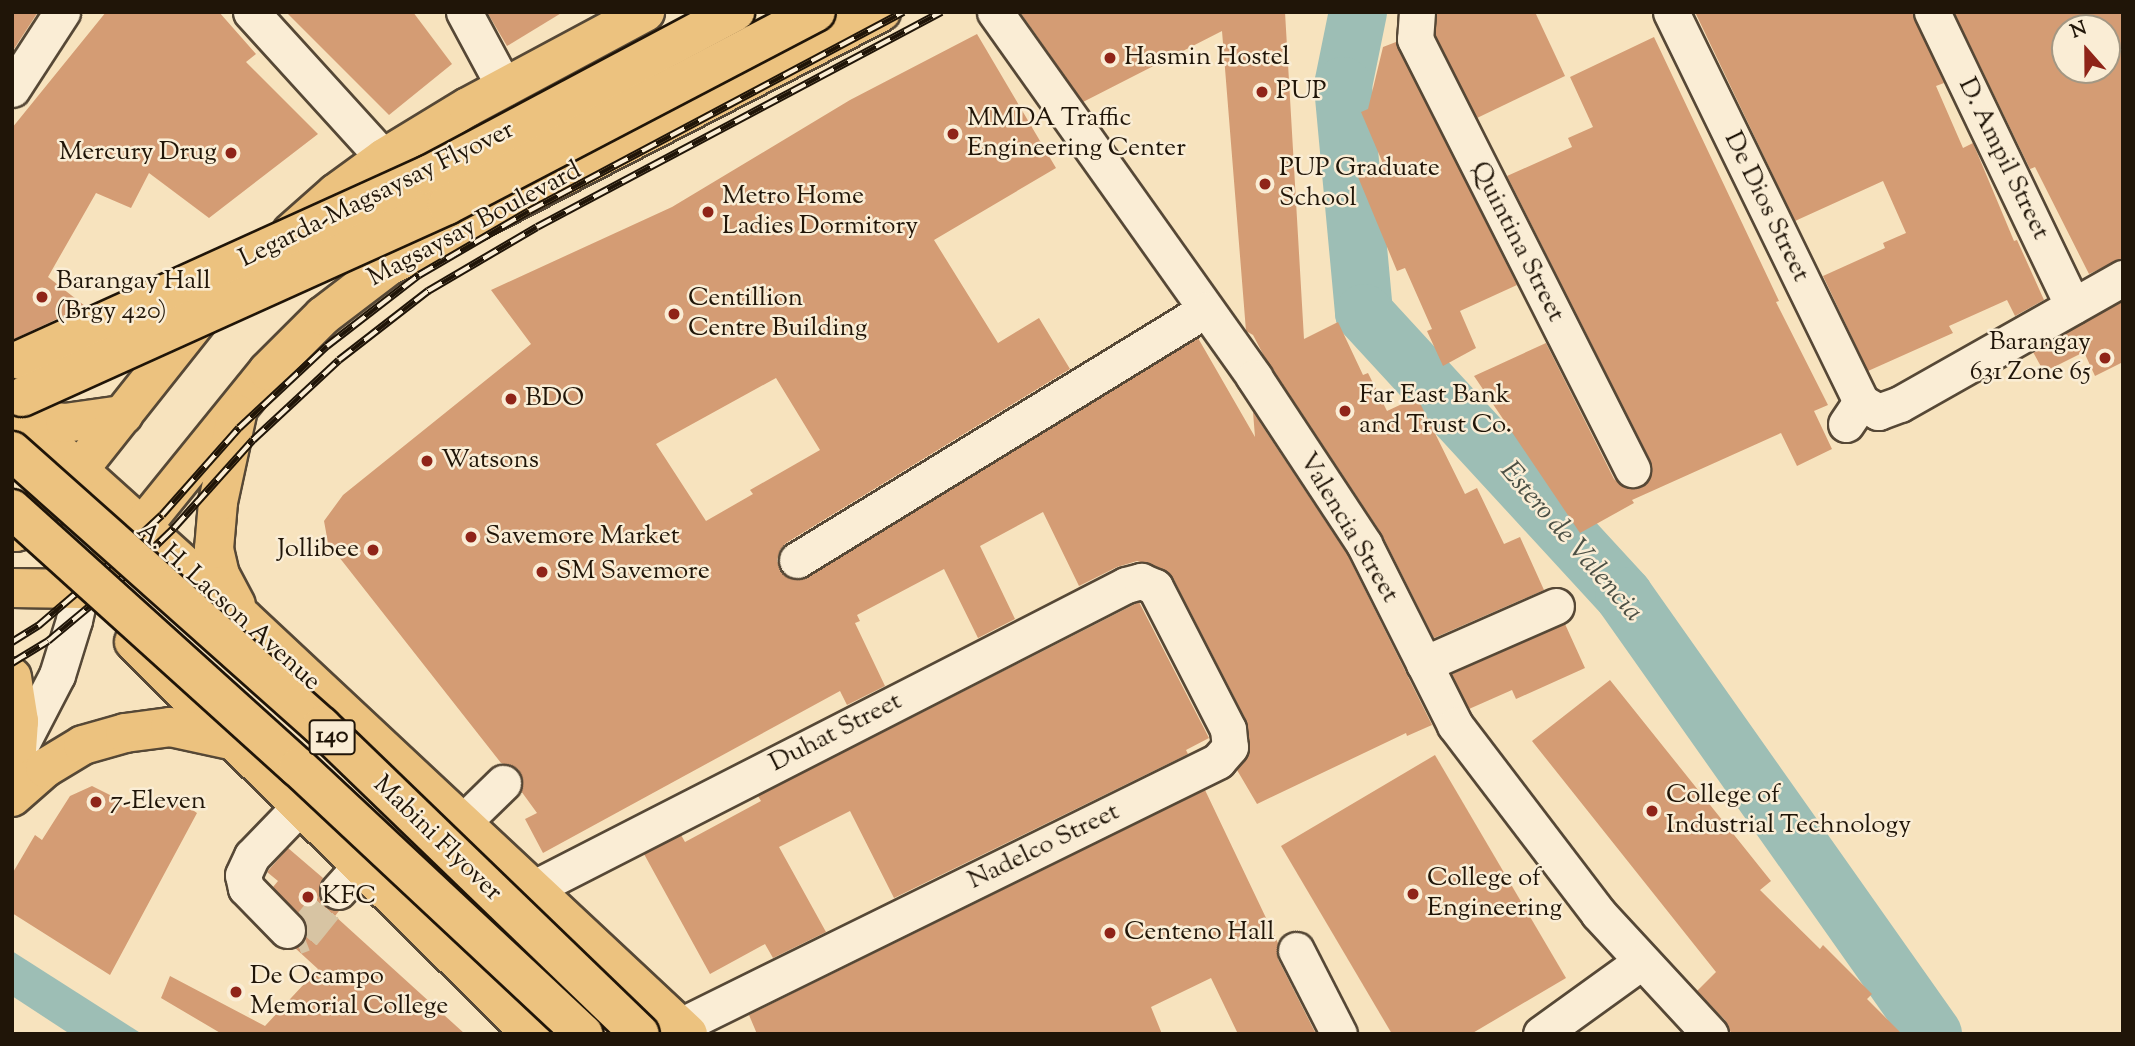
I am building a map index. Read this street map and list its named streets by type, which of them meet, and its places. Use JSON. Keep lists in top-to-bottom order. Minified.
{"streets":{"main road":["Legarda-Magsaysay Flyover","Magsaysay Boulevard","A. H. Lacson Avenue","140","Mabini Flyover"],"street":["D. Ampil Street","De Dios Street","Quintina Street","Valencia Street","Duhat Street","Nadelco Street"]},"crossings":[["D. Ampil Street","De Dios Street"],["Legarda-Magsaysay Flyover","A. H. Lacson Avenue"],["Legarda-Magsaysay Flyover","Mabini Flyover"],["Magsaysay Boulevard","A. H. Lacson Avenue"],["Magsaysay Boulevard","140"],["A. H. Lacson Avenue","Duhat Street"],["A. H. Lacson Avenue","Mabini Flyover"],["A. H. Lacson Avenue","Nadelco Street"],["Duhat Street","Nadelco Street"],["140","Mabini Flyover"]],"water":["Estero de Valencia"],"places":["Hasmin Hostel","PUP","MMDA Traffic Engineering Center","Mercury Drug","PUP Graduate School","Metro Home Ladies Dormitory","Barangay Hall (Brgy 420)","Centillion Centre Building","Barangay 631 Zone 65","BDO","Far East Bank and Trust Co.","Watsons","Savemore Market","Jollibee","SM Savemore","7-Eleven","College of Industrial Technology","College of Engineering","KFC","Centeno Hall","De Ocampo Memorial College"],"north":"top"}
